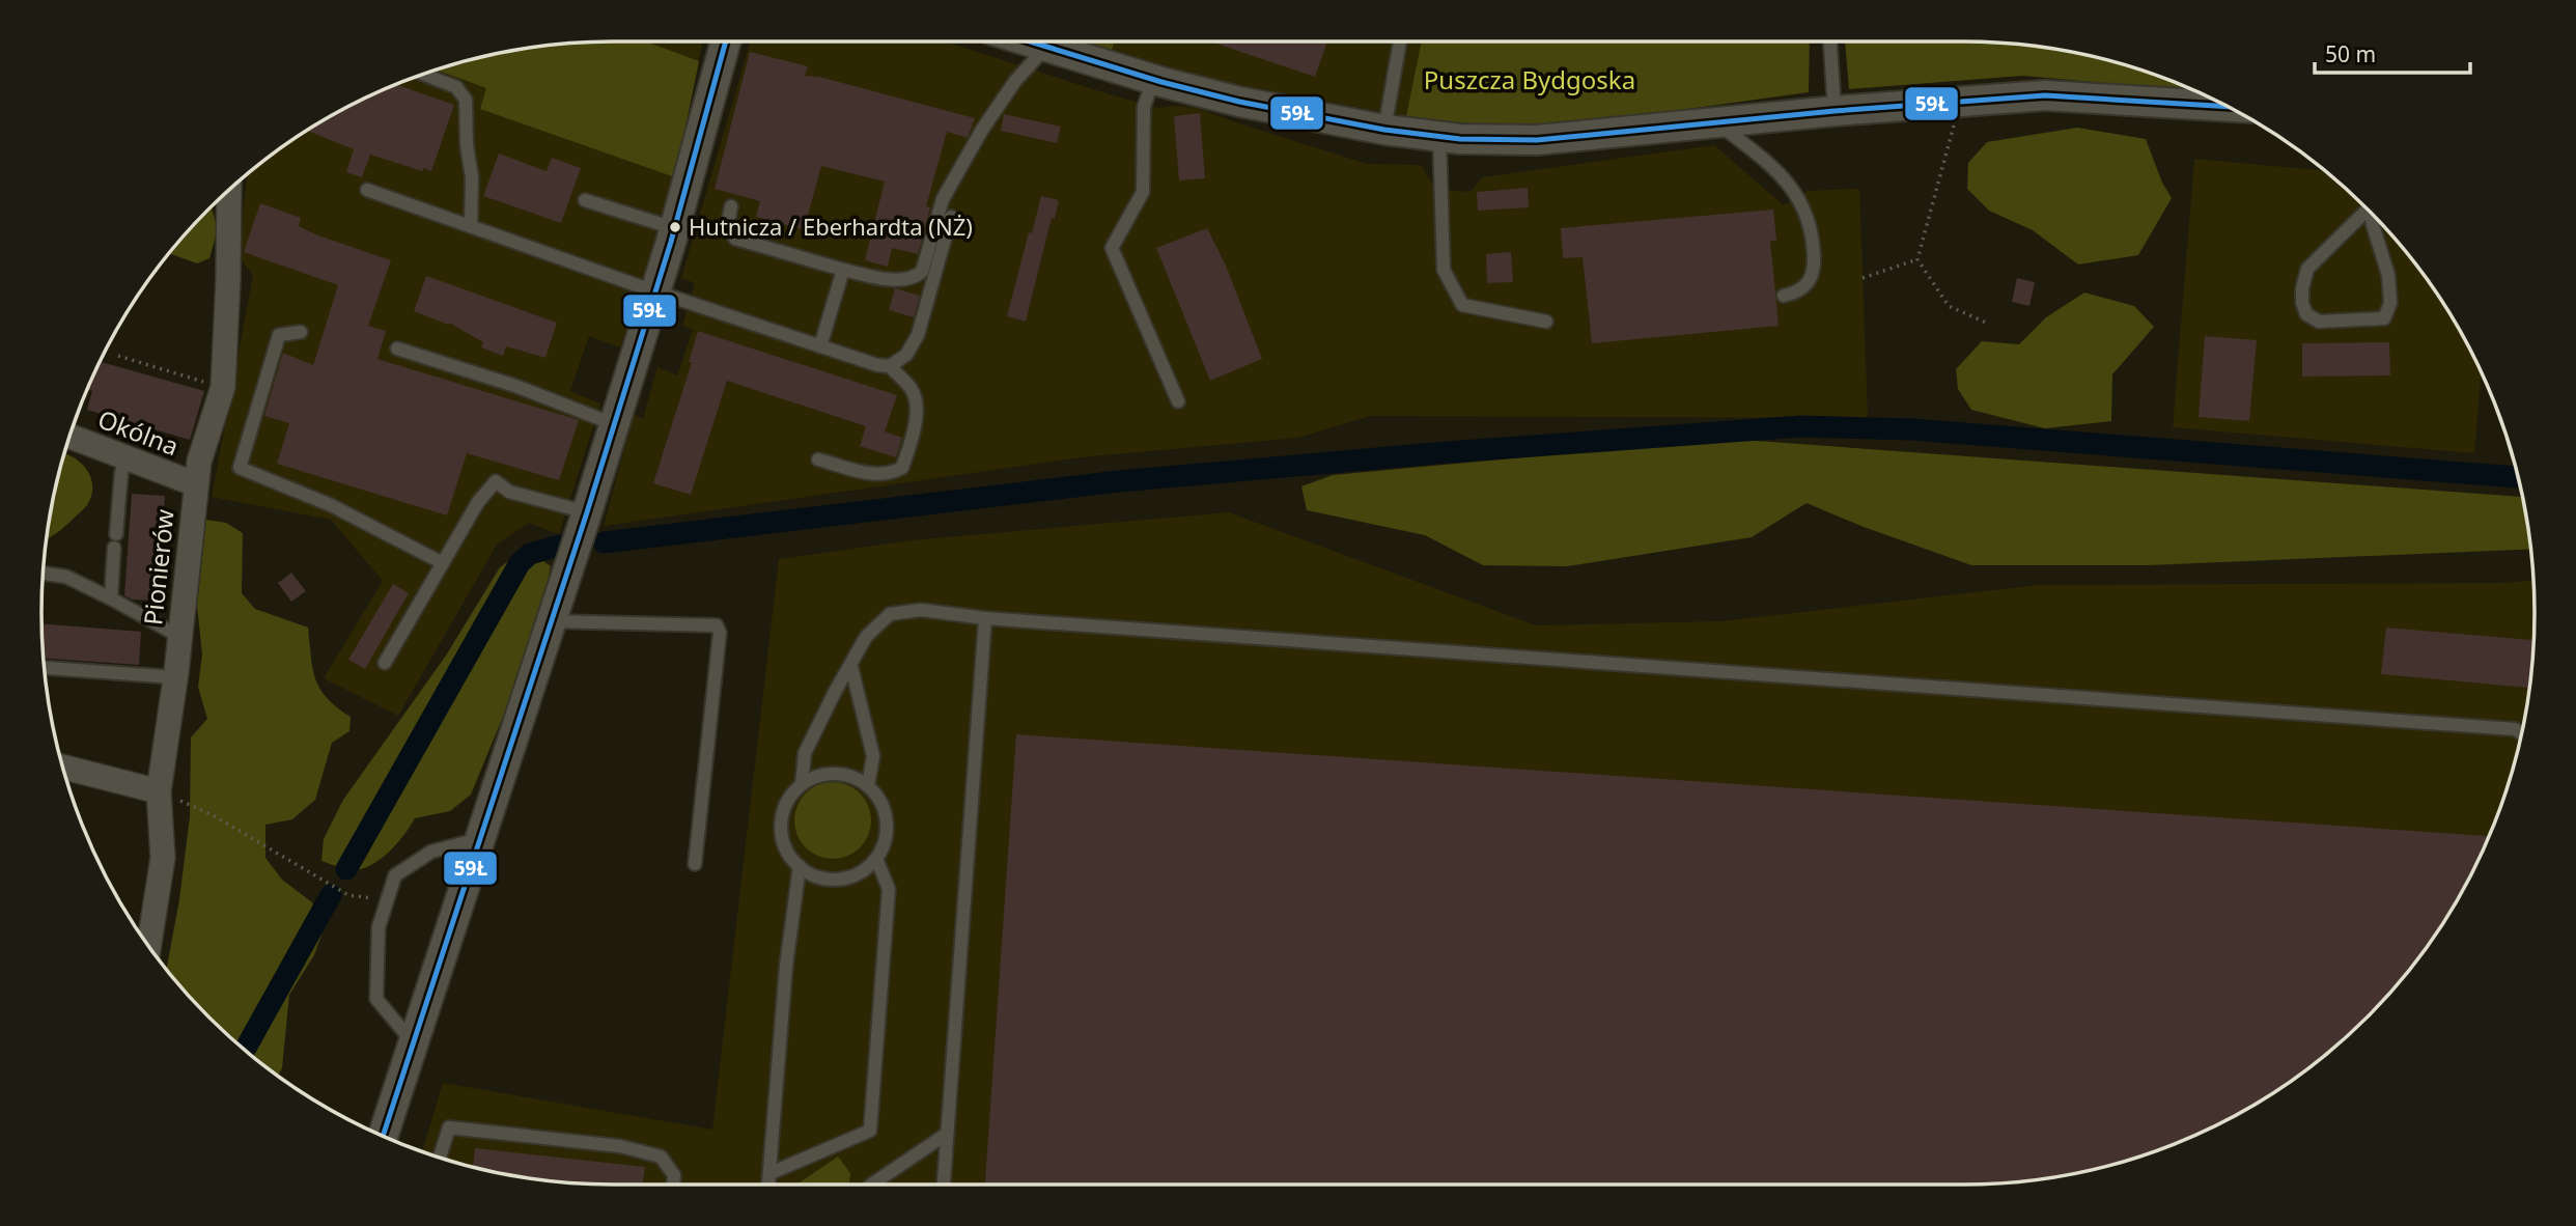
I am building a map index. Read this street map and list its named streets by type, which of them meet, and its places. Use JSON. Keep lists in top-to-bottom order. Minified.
{"streets":{"street":["Okólna","Pionierów"]},"crossings":[["Okólna","Pionierów"]],"parks":["Puszcza Bydgoska"],"places":["Hutnicza / Eberhardta (NŻ)"],"lines":["transit line 59Ł"],"scale_bar":"50 m"}
